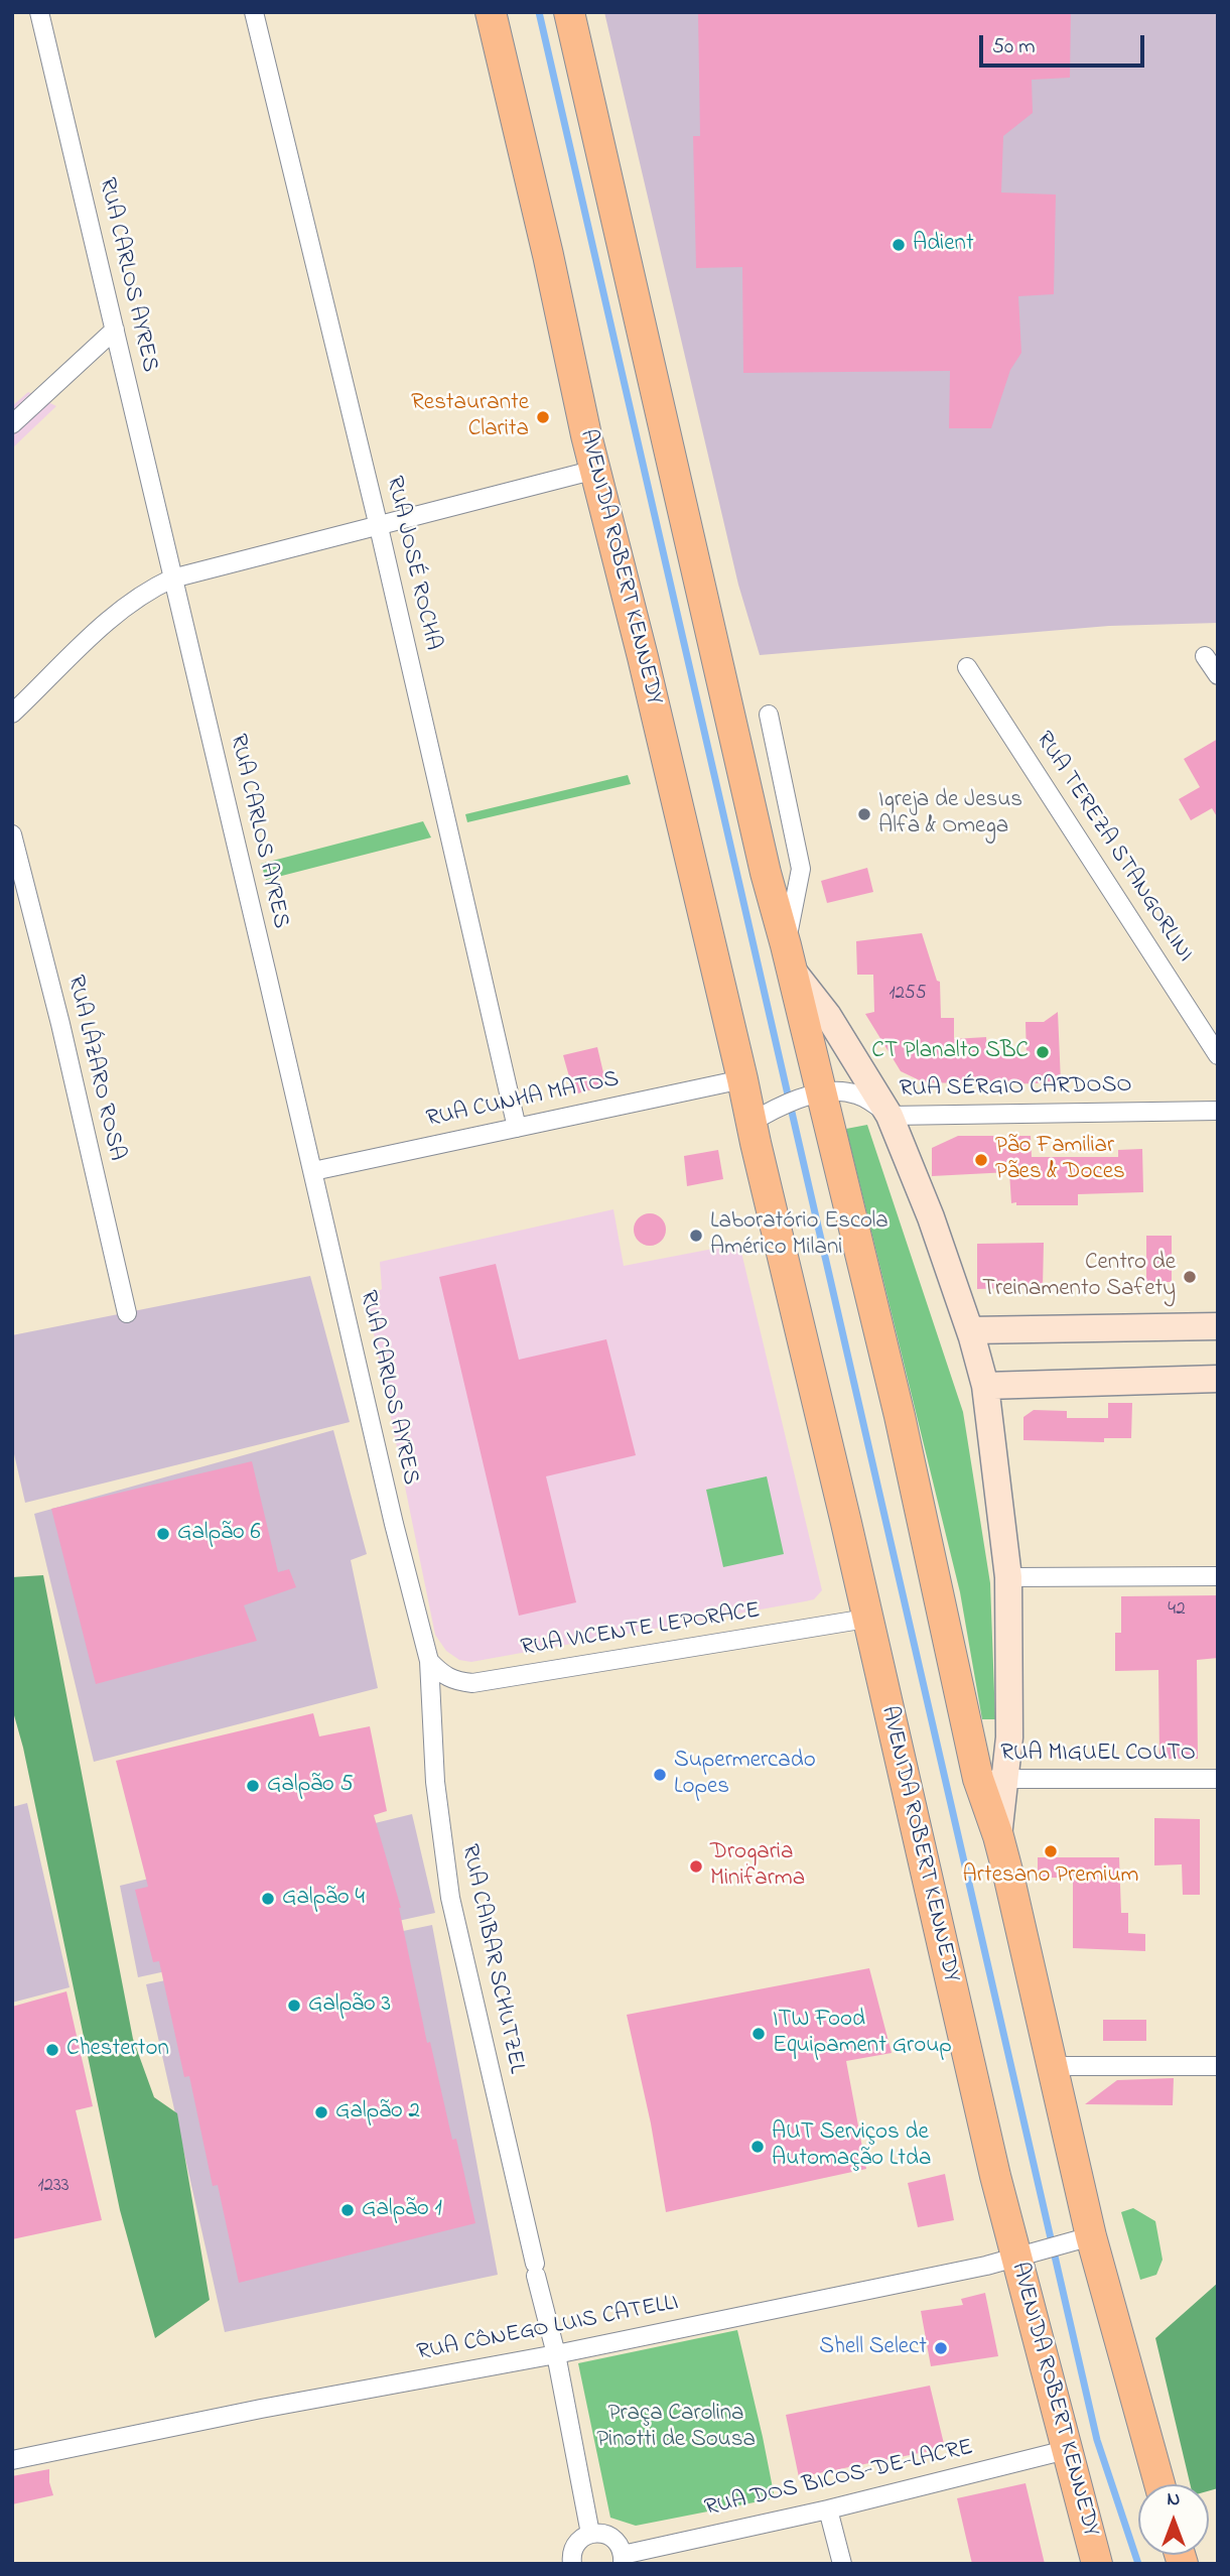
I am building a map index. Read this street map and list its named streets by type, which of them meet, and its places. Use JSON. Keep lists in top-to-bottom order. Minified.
{"streets":{"main road":["AVENIDA ROBERT KENNEDY"],"street":["RUA CARLOS AYRES","RUA JOSÉ ROCHA","RUA TEREZA STANGORLINI","RUA LÁZARO ROSA","RUA SÉRGIO CARDOSO","RUA CUNHA MATOS","RUA VICENTE LEPORACE","RUA MIGUEL COUTO","RUA CAIBAR SCHUTZEL","RUA CÔNEGO LUIS CATELLI","RUA DOS BICOS-DE-LACRE"]},"crossings":[["RUA CARLOS AYRES","RUA CUNHA MATOS"],["RUA CARLOS AYRES","RUA VICENTE LEPORACE"],["RUA CARLOS AYRES","RUA CAIBAR SCHUTZEL"],["RUA JOSÉ ROCHA","RUA CUNHA MATOS"],["AVENIDA ROBERT KENNEDY","RUA CUNHA MATOS"],["AVENIDA ROBERT KENNEDY","RUA VICENTE LEPORACE"],["AVENIDA ROBERT KENNEDY","RUA CÔNEGO LUIS CATELLI"],["AVENIDA ROBERT KENNEDY","RUA DOS BICOS-DE-LACRE"],["RUA VICENTE LEPORACE","RUA CAIBAR SCHUTZEL"],["RUA CAIBAR SCHUTZEL","RUA CÔNEGO LUIS CATELLI"]],"parks":["Praça Carolina Pinotti de Sousa"],"places":["Adient","Restaurante Clarita","Igreja de Jesus Alfa & Omega","CT Planalto SBC","Pão Familiar Pães & Doces","Laboratório Escola Américo Milani","Centro de Treinamento Safety","Galpão 6","Supermercado Lopes","Galpão 5","Artesano Premium","Drogaria Minifarma","Galpão 4","Galpão 3","ITW Food Equipament Group","Chesterton","Galpão 2","AUT Serviços de Automação Ltda","Galpão 1","Shell Select"],"house_numbers":["1255","42","1233"],"scale_bar":"50 m","north":"top"}
